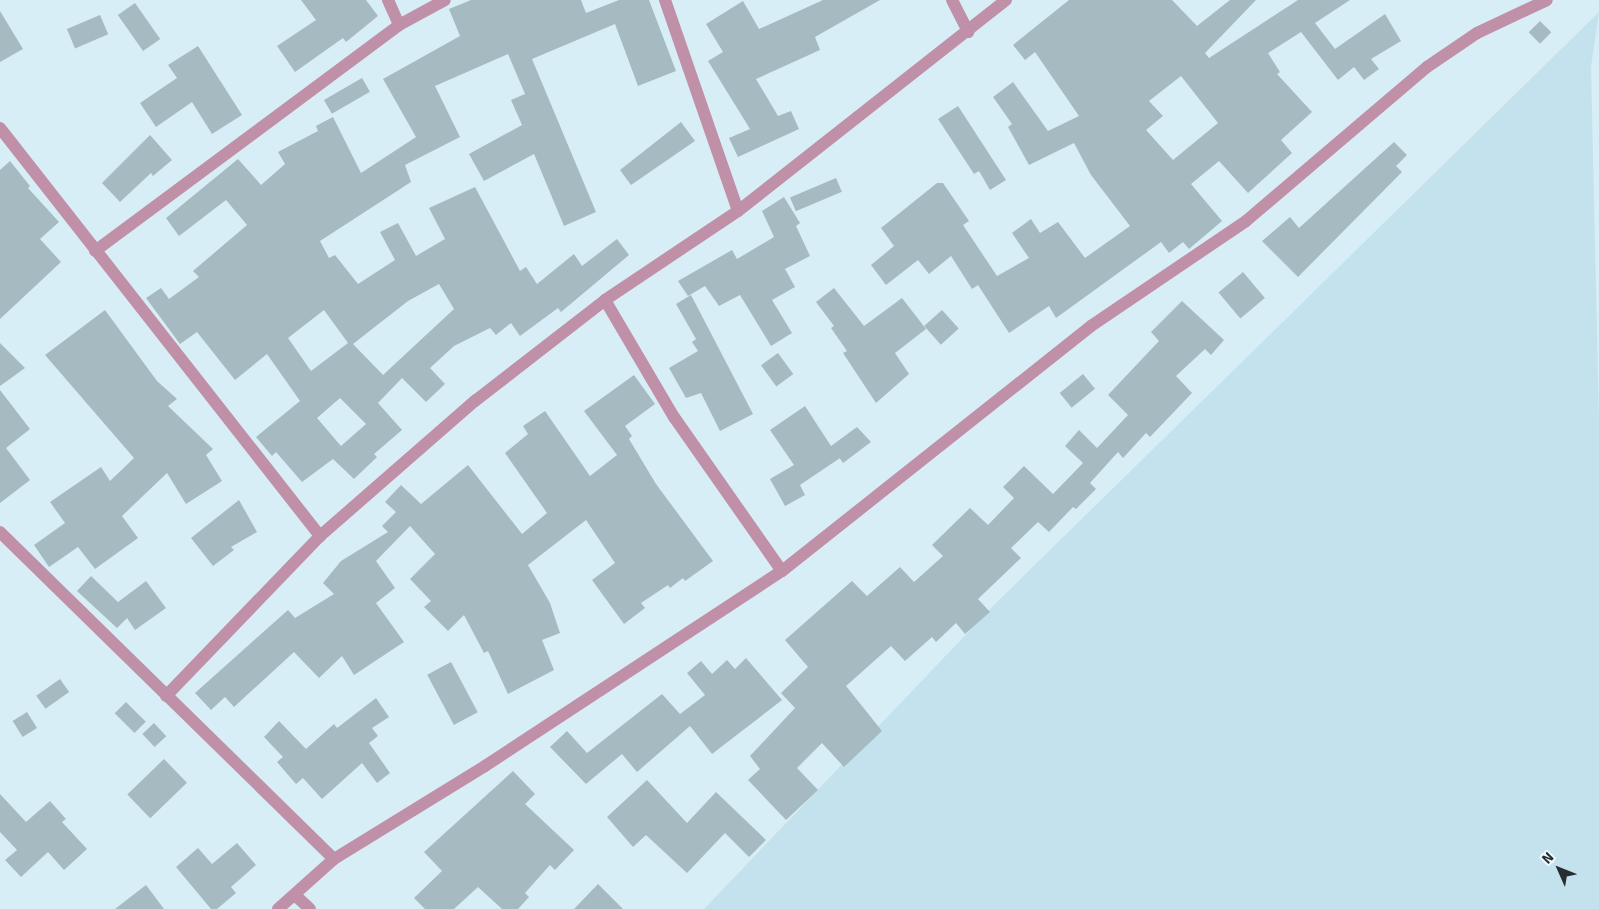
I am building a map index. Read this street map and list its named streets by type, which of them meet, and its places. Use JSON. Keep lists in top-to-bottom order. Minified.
{"north":"top left"}
